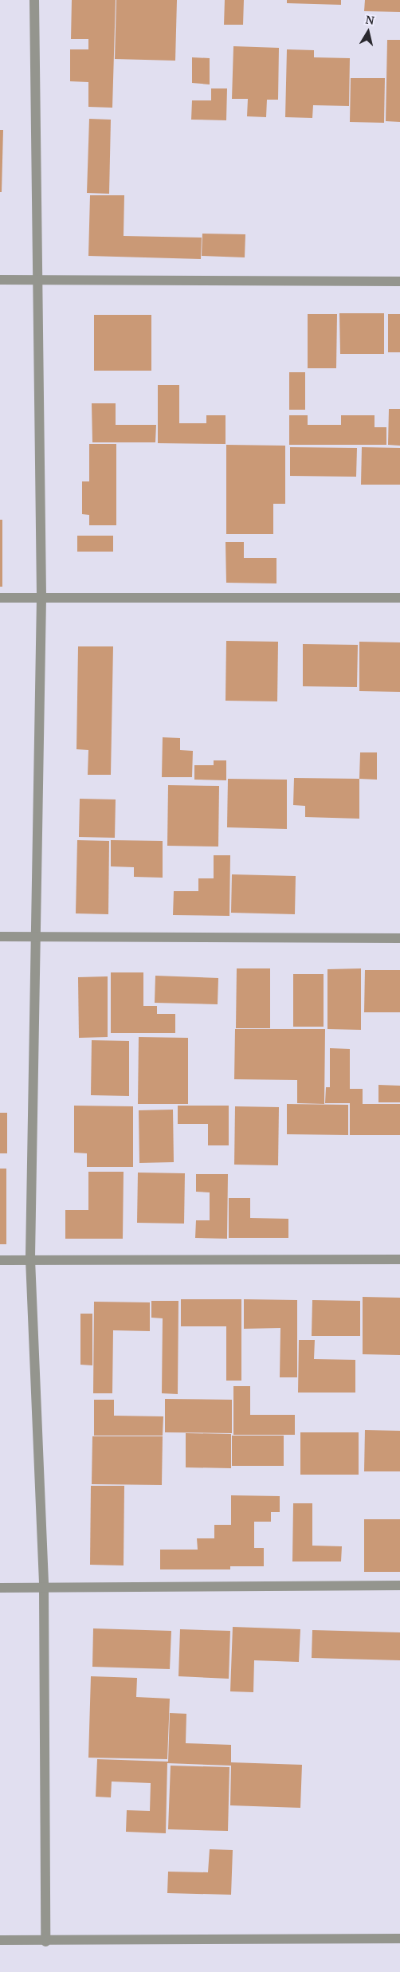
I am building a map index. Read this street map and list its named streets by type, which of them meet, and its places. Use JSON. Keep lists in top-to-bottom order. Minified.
{"north":"top"}
